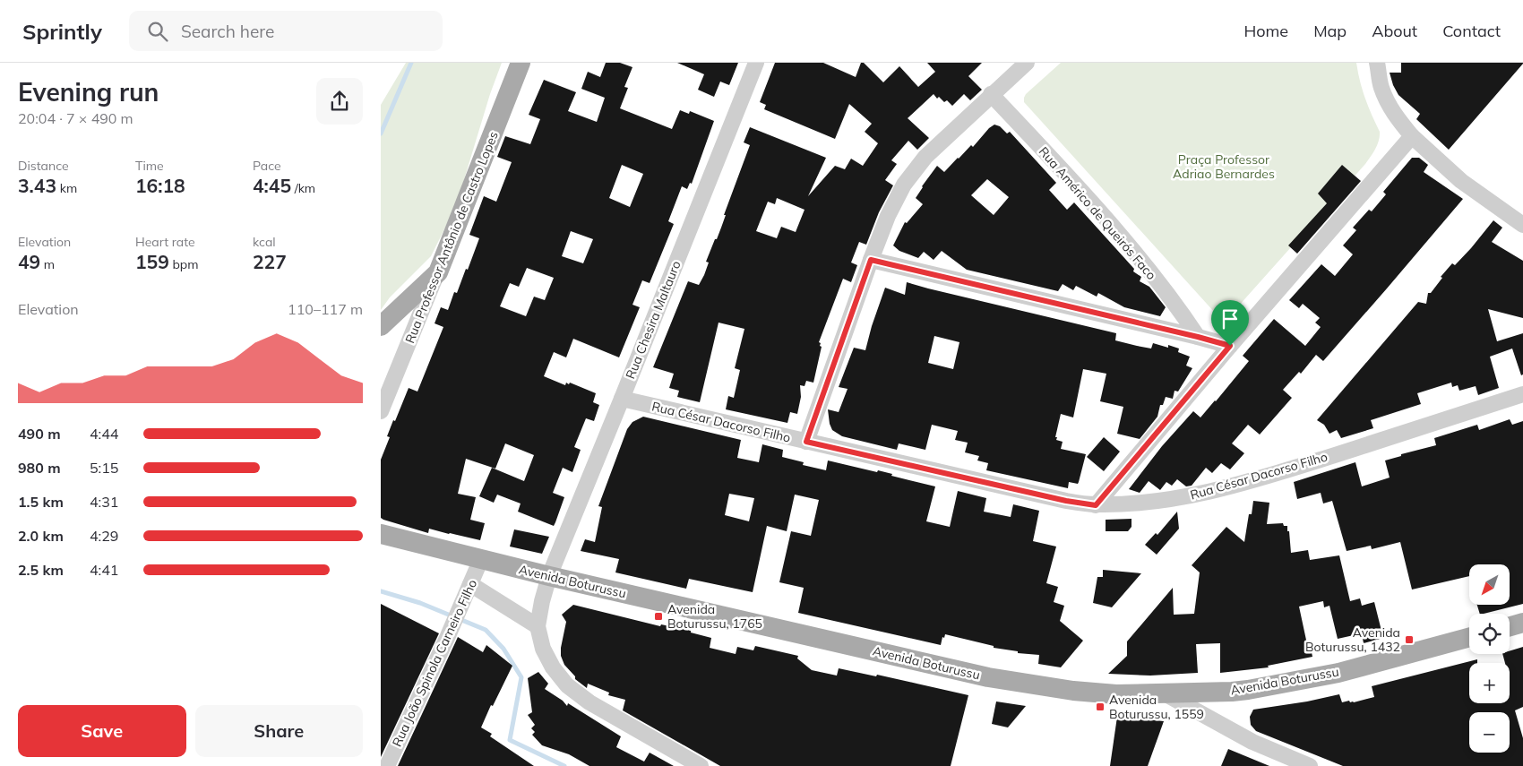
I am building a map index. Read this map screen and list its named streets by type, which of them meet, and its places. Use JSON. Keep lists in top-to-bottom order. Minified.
{"streets":{"main road":["Rua Professor Antônio de Castro Lopes","Avenida Boturussu"],"street":["Rua Américo de Queirós Faco","Rua Chesira Maltauro","Rua César Dacorso Filho","Rua João Spinola Carneiro Filho"]},"crossings":[["Rua Chesira Maltauro","Rua César Dacorso Filho"],["Rua Chesira Maltauro","Avenida Boturussu"],["Avenida Boturussu","Rua João Spinola Carneiro Filho"]],"parks":["Praça Professor Adriao Bernardes"],"places":{"transit":["Avenida Boturussu, 1765","Avenida Boturussu, 1432","Avenida Boturussu, 1559"]},"north":"bottom left","page":{"header":"Sprintly","search":"Search here","nav":["Home","Map","About","Contact"],"heading":["Evening run","20:04 · 7 × 490 m"],"stats":[["Distance","3.43 km"],["Time","16:18"],["Pace","4:45 /km"],["Elevation","49 m"],["Heart rate","159 bpm"],["kcal","227"]],"chart":["Elevation","110–117 m"],"list":[{"name":"490 m","note":"4:44"},{"name":"980 m","note":"5:15"},{"name":"1.5 km","note":"4:31"},{"name":"2.0 km","note":"4:29"},{"name":"2.5 km","note":"4:41"}],"map_buttons":["+","−"],"buttons":["Save","Share"]}}
